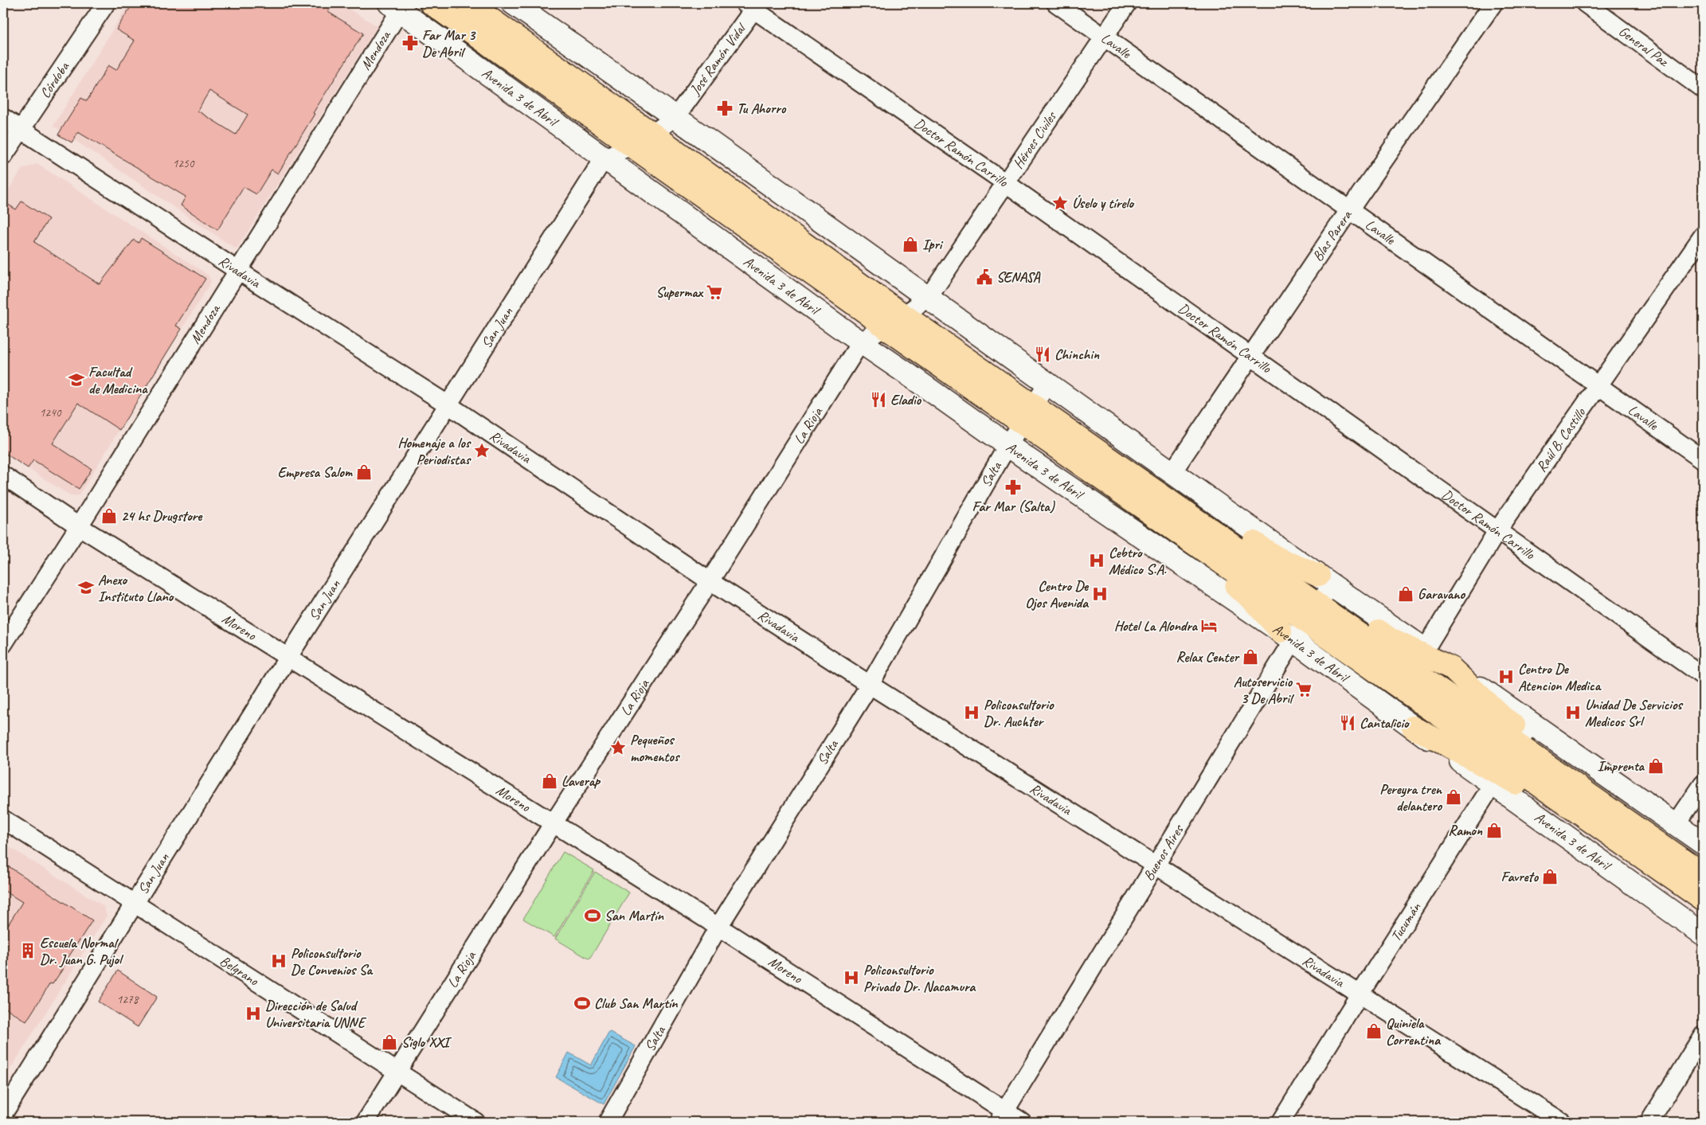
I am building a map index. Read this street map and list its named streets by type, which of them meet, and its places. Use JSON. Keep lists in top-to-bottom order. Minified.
{"streets":{"highway":["Avenida 3 de Abril"],"street":["Lavalle","General Paz","Mendoza","José Ramón Vidal","Córdoba","Héroes Civiles","Doctor Ramón Carrillo","Blas Parera","Rivadavia","San Juan","La Rioja","Raúl B. Castillo","Salta","Moreno","Buenos Aires","Tucumán","Belgrano"]},"crossings":[["Lavalle","Héroes Civiles"],["Lavalle","Blas Parera"],["Lavalle","Raúl B. Castillo"],["Mendoza","Avenida 3 de Abril"],["Mendoza","Rivadavia"],["Mendoza","Moreno"],["José Ramón Vidal","Avenida 3 de Abril"],["José Ramón Vidal","Doctor Ramón Carrillo"],["Córdoba","Rivadavia"],["Avenida 3 de Abril","Héroes Civiles"],["Avenida 3 de Abril","Blas Parera"],["Avenida 3 de Abril","San Juan"],["Avenida 3 de Abril","La Rioja"],["Avenida 3 de Abril","Raúl B. Castillo"],["Avenida 3 de Abril","Salta"],["Avenida 3 de Abril","Buenos Aires"],["Avenida 3 de Abril","Tucumán"],["Héroes Civiles","Doctor Ramón Carrillo"],["Héroes Civiles","La Rioja"],["Doctor Ramón Carrillo","Blas Parera"],["Doctor Ramón Carrillo","Raúl B. Castillo"],["Rivadavia","San Juan"],["Rivadavia","La Rioja"],["Rivadavia","Salta"],["Rivadavia","Buenos Aires"],["Rivadavia","Tucumán"],["San Juan","Moreno"],["San Juan","Belgrano"],["La Rioja","Moreno"],["La Rioja","Belgrano"],["Salta","Moreno"],["Moreno","Buenos Aires"]],"places":{"pharmacy":["Far Mar 3 De Abril","Tu Ahorro","Far Mar (Salta)"],"place":["Úselo y tírelo","Homenaje a los Periodistas","Pequeños momentos"],"shop":["Ipri","Empresa Salom","24 hs Drugstore","Garavano","Relax Center","Imprenta","Laverap","Pereyra tren delantero","Ramon","Favreto","Quiniela Correntina","Siglo XXI"],"public building":["SENASA"],"supermarket":["Supermax","Autoservicio 3 De Abril"],"restaurant":["Chinchin","Eladio","Cantalicio"],"school or university":["Facultad de Medicina","Anexo Instituto Llano"],"hospital":["Cebtro Médico S.A.","Centro De Ojos Avenida","Centro De Atencion Medica","Policonsultorio Dr. Auchter","Unidad De Servicios Medicos Srl","Policonsultorio De Convenios Sa","Policonsultorio Privado Dr. Nacamura","Dirección de Salud Universitaria UNNE"],"hotel":["Hotel La Alondra"],"sports":["San Martín","Club San Martín"],"building":["Escuela Normal Dr. Juan G. Pujol"]},"house_numbers":["1250","1240","1278"]}
